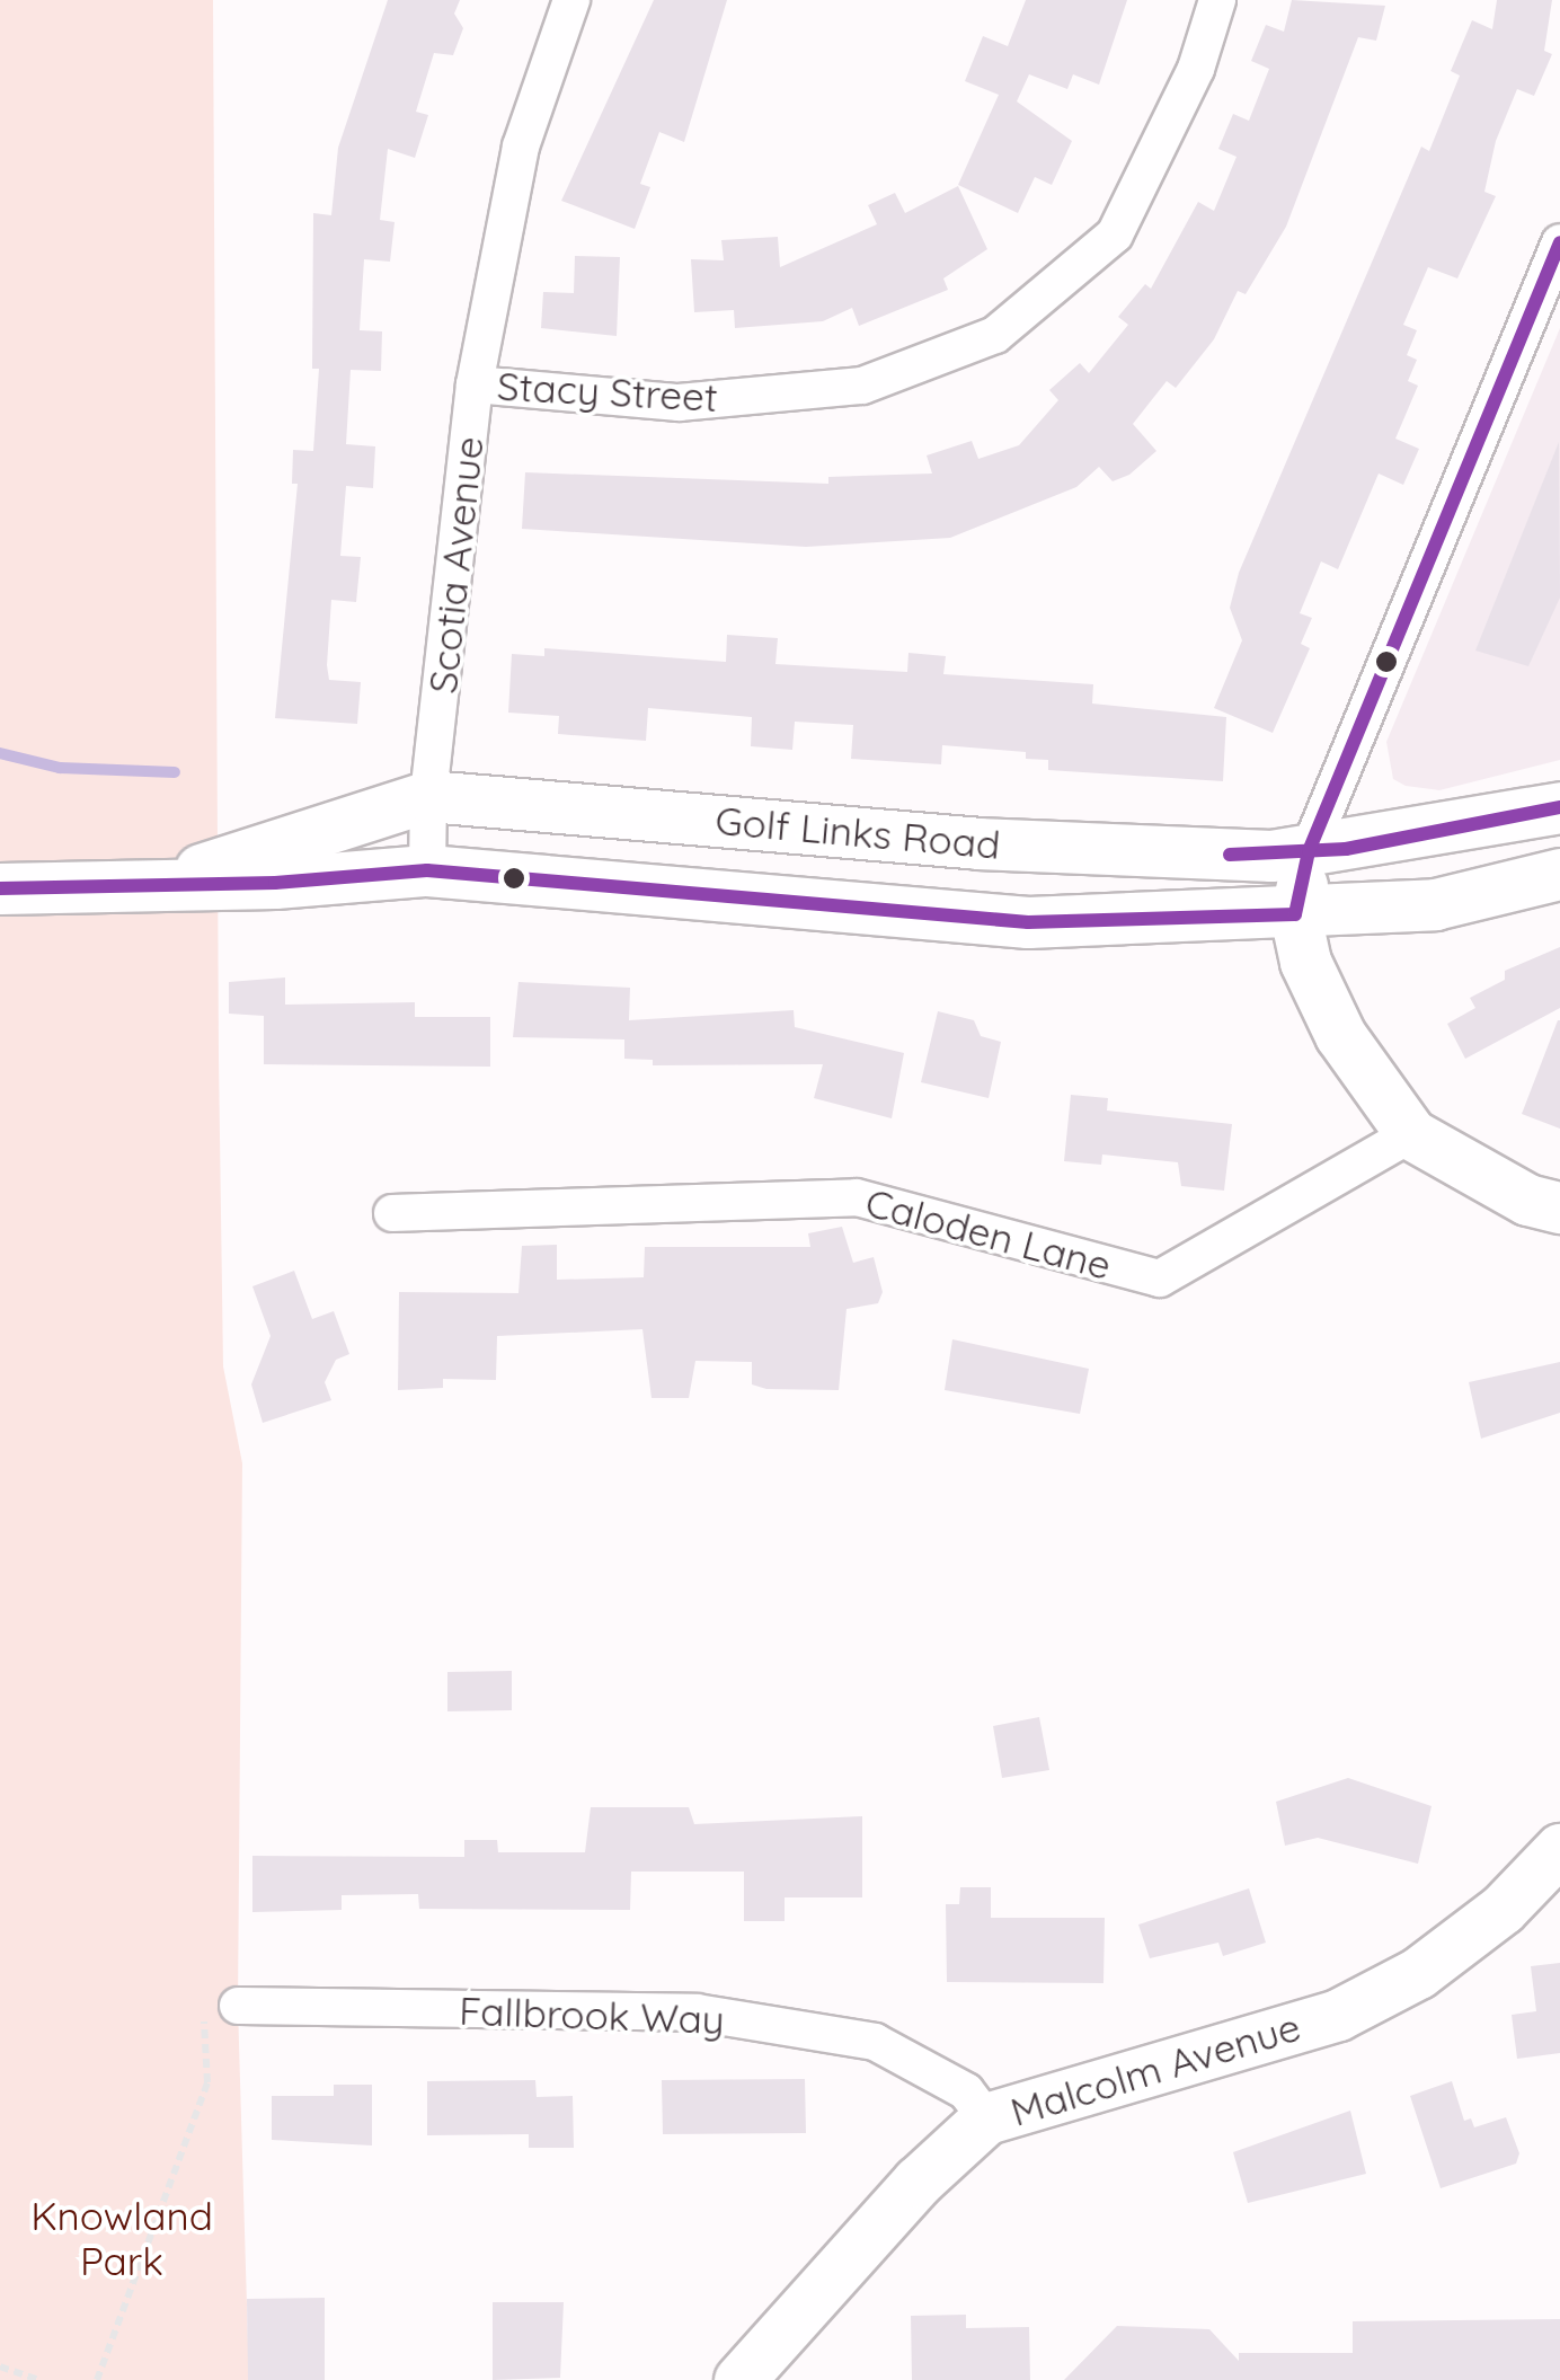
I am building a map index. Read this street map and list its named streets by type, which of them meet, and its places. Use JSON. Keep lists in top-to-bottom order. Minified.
{"streets":{"main road":["Golf Links Road","Malcolm Avenue"],"street":["Stacy Street","Scotia Avenue","Caloden Lane","Fallbrook Way"]},"crossings":[["Stacy Street","Scotia Avenue"],["Scotia Avenue","Golf Links Road"],["Fallbrook Way","Malcolm Avenue"]],"parks":["Knowland Park"]}
